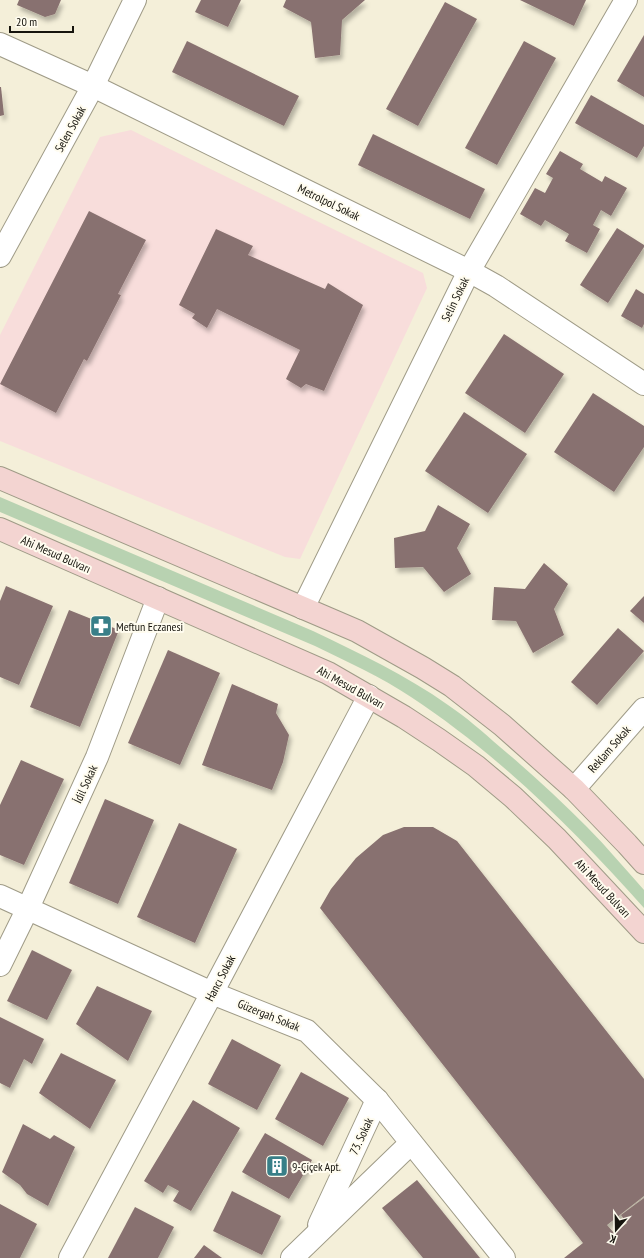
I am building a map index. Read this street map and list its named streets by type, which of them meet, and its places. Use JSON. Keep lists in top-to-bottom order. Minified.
{"streets":{"main road":["Ahi Mesud Bulvarı"],"street":["Selen Sokak","Metrolpol Sokak","Selin Sokak","Reklam Sokak","İdil Sokak","Hancı Sokak","Güzergah Sokak","73. Sokak"]},"crossings":[["Selen Sokak","Metrolpol Sokak"],["Metrolpol Sokak","Selin Sokak"],["Ahi Mesud Bulvarı","İdil Sokak"],["Ahi Mesud Bulvarı","Hancı Sokak"],["İdil Sokak","Güzergah Sokak"],["Hancı Sokak","Güzergah Sokak"],["Güzergah Sokak","73. Sokak"]],"places":{"pharmacy":["Meftun Eczanesi"],"building":["9-Çiçek Apt."]},"scale_bar":"20 m","north":"bottom"}
